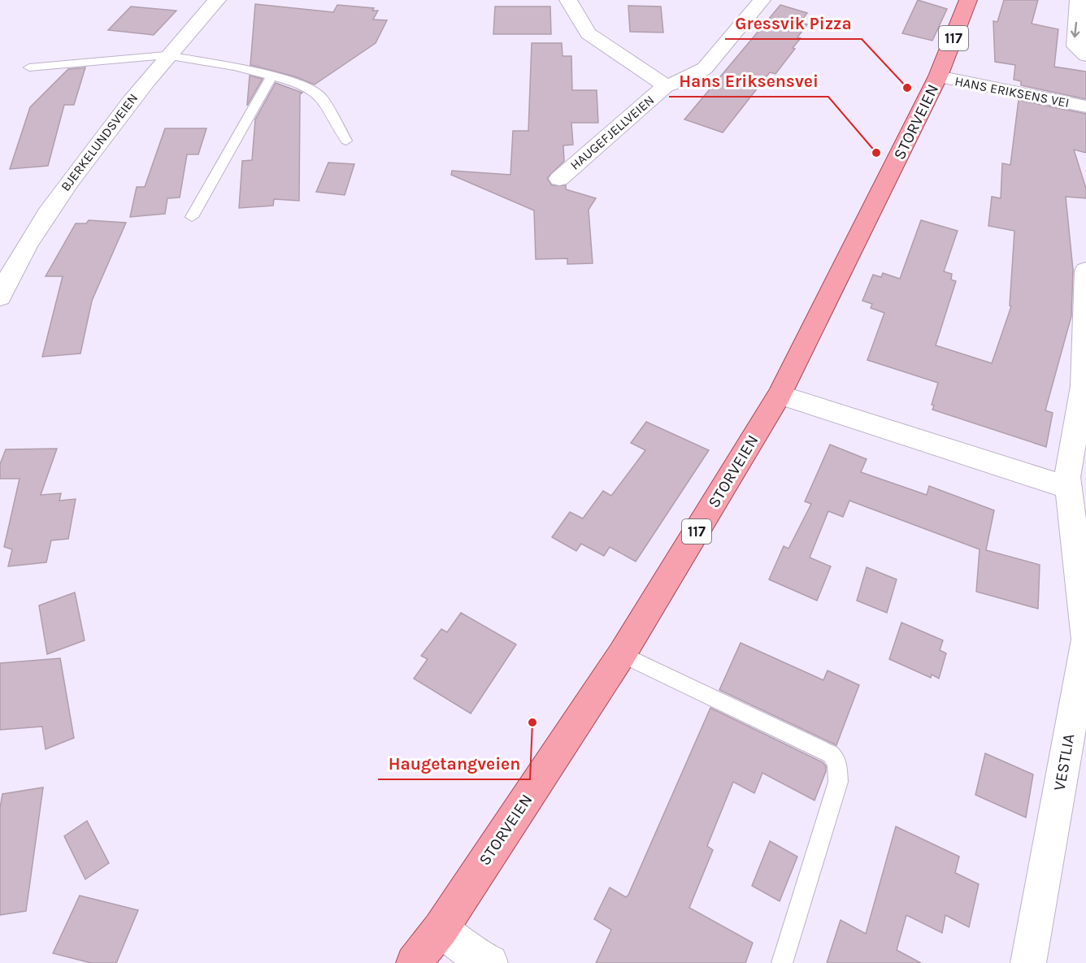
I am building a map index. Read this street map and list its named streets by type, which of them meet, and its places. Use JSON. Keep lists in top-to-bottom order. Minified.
{"streets":{"main road":["117","STORVEIEN"],"street":["HANS ERIKSENS VEI","HAUGEFJELLVEIEN","BJERKELUNDSVEIEN","VESTLIA"]},"crossings":[["HANS ERIKSENS VEI","STORVEIEN"]],"places":["Gressvik Pizza","Hans Eriksensvei","Haugetangveien"]}
